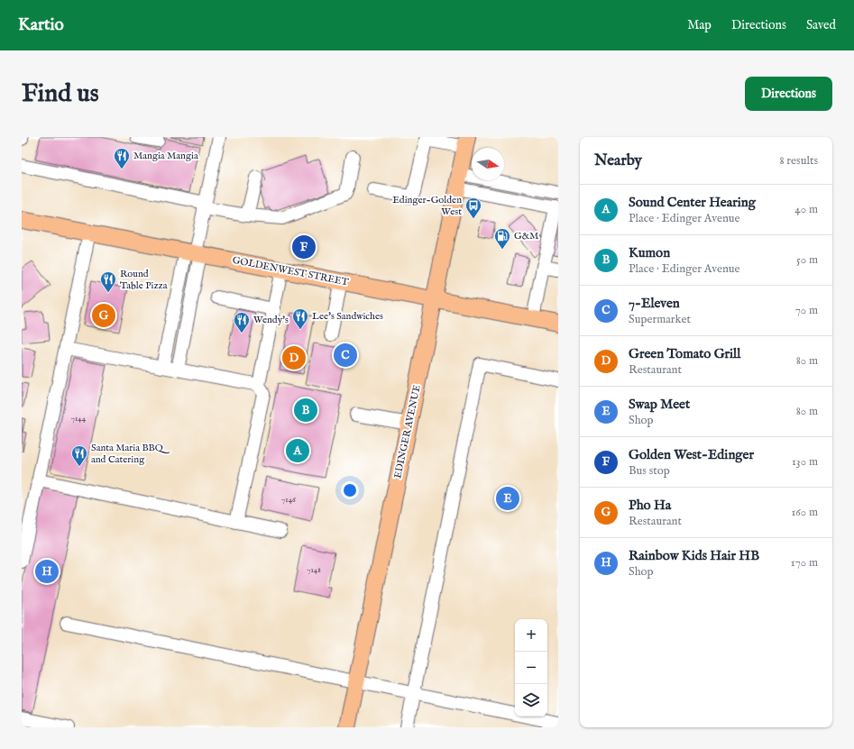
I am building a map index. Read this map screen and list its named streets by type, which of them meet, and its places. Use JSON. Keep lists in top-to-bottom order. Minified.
{"streets":{"main road":["GOLDENWEST STREET","EDINGER AVENUE"]},"crossings":[["GOLDENWEST STREET","EDINGER AVENUE"]],"places":{"restaurant":["Mangia Mangia","Round Table Pizza","Lee's Sandwiches","Wendy's","Santa Maria BBQ and Catering"],"bus stop":["Edinger-Golden West"],"fuel station":["G&M"]},"house_numbers":["7144","7146","7148"],"north":"right","page":{"header":"Kartio","nav":["Map","Directions","Saved"],"buttons":"Directions","title":"Find us","heading":["Nearby","8 results"],"list":[{"mark":"A","name":"Sound Center Hearing","note":"Place · Edinger Avenue","value":"40 m"},{"mark":"B","name":"Kumon","note":"Place · Edinger Avenue","value":"50 m"},{"mark":"C","name":"7-Eleven","note":"Supermarket","value":"70 m"},{"mark":"D","name":"Green Tomato Grill","note":"Restaurant","value":"80 m"},{"mark":"E","name":"Swap Meet","note":"Shop","value":"80 m"},{"mark":"F","name":"Golden West-Edinger","note":"Bus stop","value":"130 m"},{"mark":"G","name":"Pho Ha","note":"Restaurant","value":"160 m"},{"mark":"H","name":"Rainbow Kids Hair HB","note":"Shop","value":"170 m"}],"pins":["F","G","C","D","B","A","E","H"],"map_buttons":["+","−"]}}
